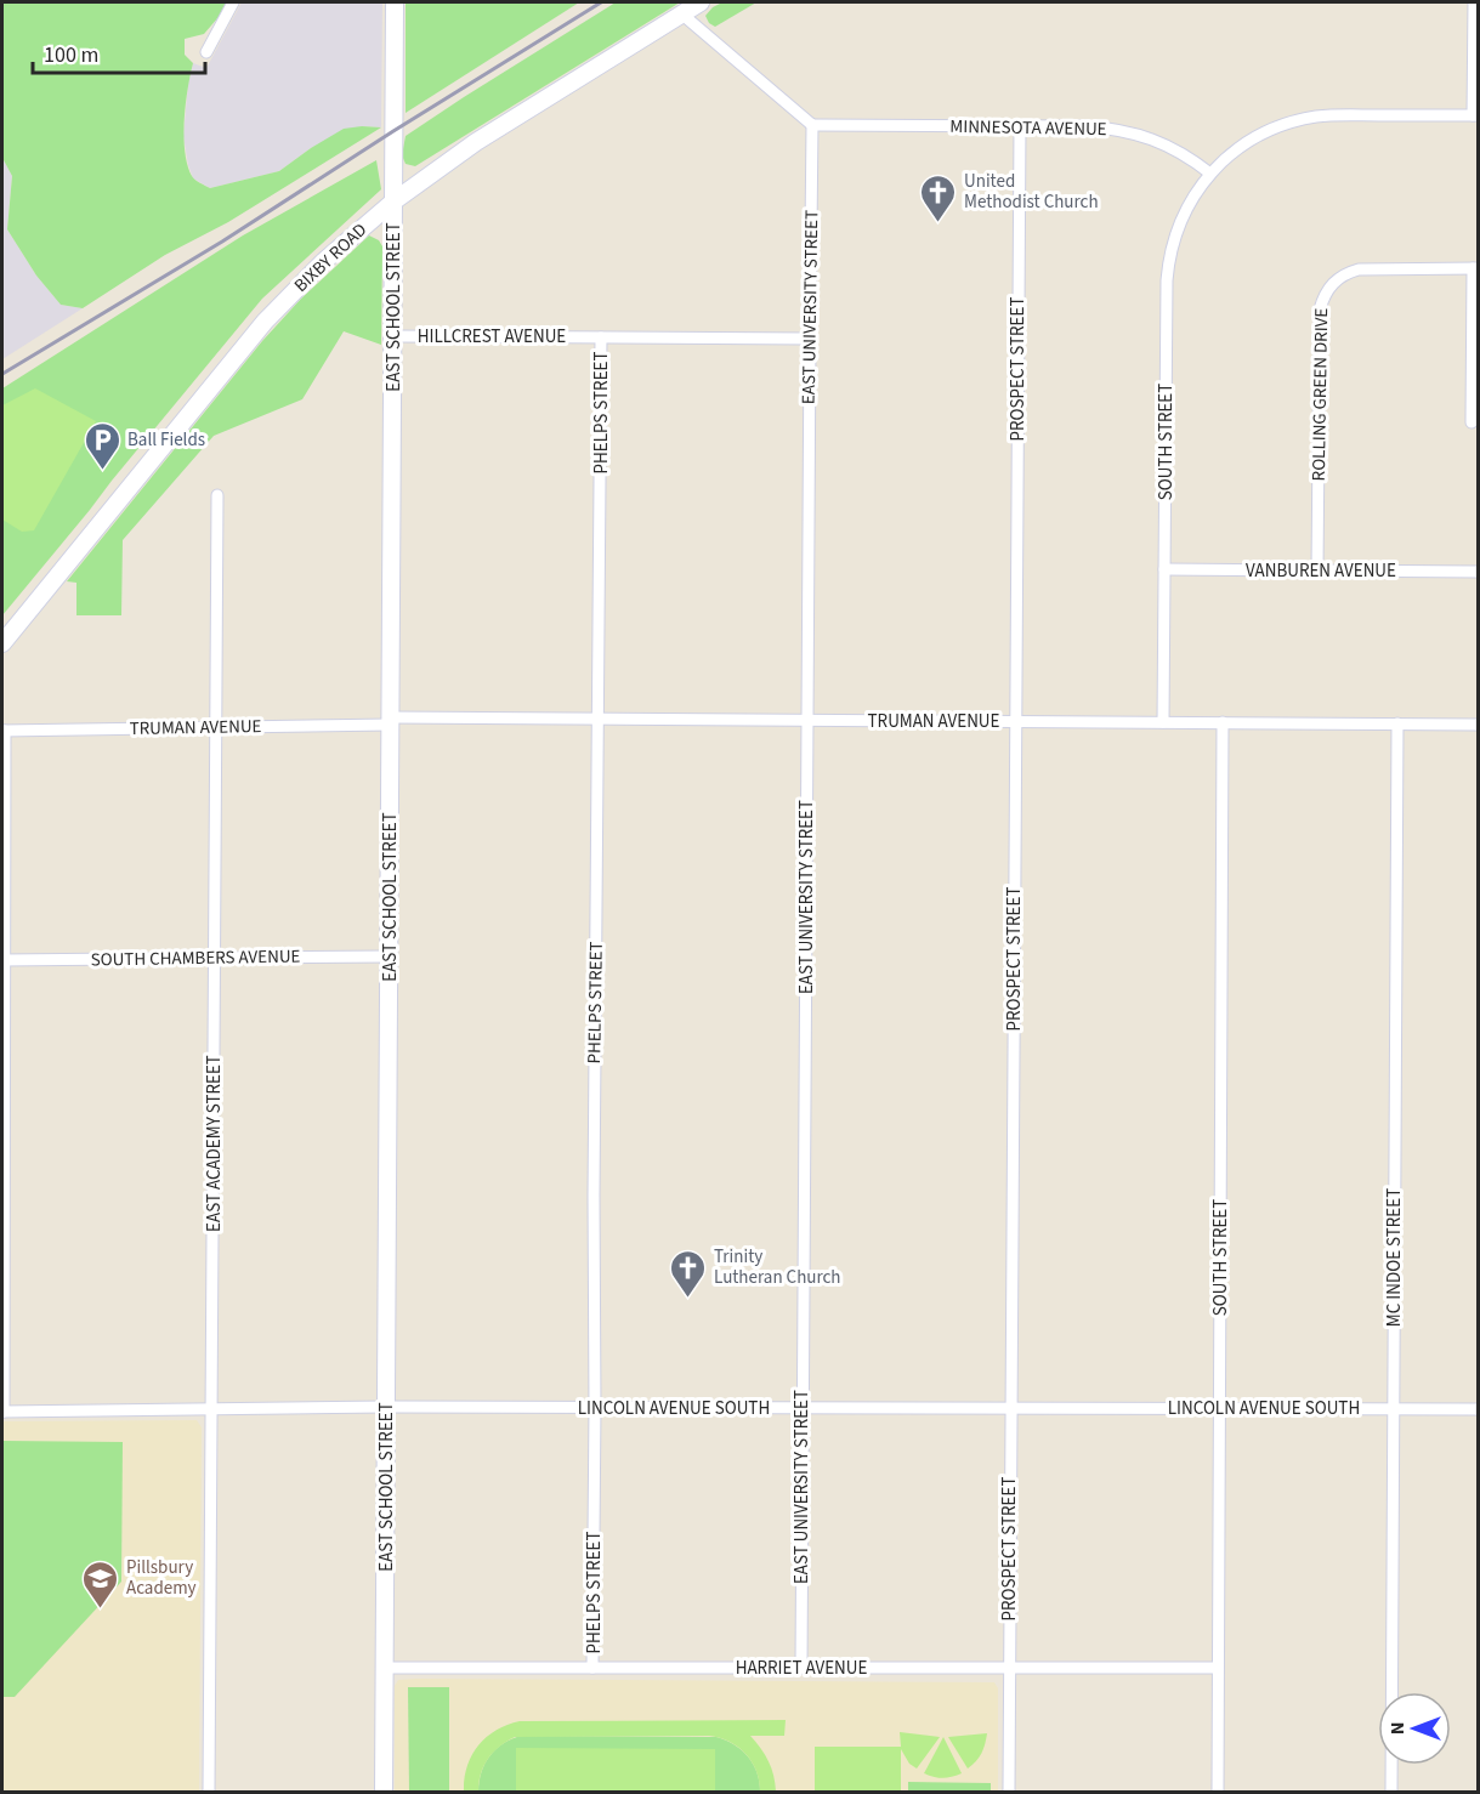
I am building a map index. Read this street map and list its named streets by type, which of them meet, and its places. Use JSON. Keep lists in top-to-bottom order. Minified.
{"streets":{"street":["MINNESOTA AVENUE","BIXBY ROAD","EAST SCHOOL STREET","EAST UNIVERSITY STREET","HILLCREST AVENUE","PROSPECT STREET","ROLLING GREEN DRIVE","PHELPS STREET","SOUTH STREET","VANBUREN AVENUE","TRUMAN AVENUE","SOUTH CHAMBERS AVENUE","EAST ACADEMY STREET","MC INDOE STREET","LINCOLN AVENUE SOUTH","HARRIET AVENUE"]},"crossings":[["MINNESOTA AVENUE","EAST UNIVERSITY STREET"],["MINNESOTA AVENUE","PROSPECT STREET"],["MINNESOTA AVENUE","SOUTH STREET"],["BIXBY ROAD","EAST SCHOOL STREET"],["EAST SCHOOL STREET","HILLCREST AVENUE"],["EAST SCHOOL STREET","TRUMAN AVENUE"],["EAST SCHOOL STREET","SOUTH CHAMBERS AVENUE"],["EAST SCHOOL STREET","LINCOLN AVENUE SOUTH"],["EAST SCHOOL STREET","HARRIET AVENUE"],["EAST UNIVERSITY STREET","HILLCREST AVENUE"],["EAST UNIVERSITY STREET","TRUMAN AVENUE"],["EAST UNIVERSITY STREET","LINCOLN AVENUE SOUTH"],["EAST UNIVERSITY STREET","HARRIET AVENUE"],["HILLCREST AVENUE","PHELPS STREET"],["PROSPECT STREET","TRUMAN AVENUE"],["PROSPECT STREET","LINCOLN AVENUE SOUTH"],["PROSPECT STREET","HARRIET AVENUE"],["ROLLING GREEN DRIVE","VANBUREN AVENUE"],["PHELPS STREET","TRUMAN AVENUE"],["PHELPS STREET","LINCOLN AVENUE SOUTH"],["PHELPS STREET","HARRIET AVENUE"],["SOUTH STREET","VANBUREN AVENUE"],["SOUTH STREET","TRUMAN AVENUE"],["SOUTH STREET","LINCOLN AVENUE SOUTH"],["SOUTH STREET","HARRIET AVENUE"],["TRUMAN AVENUE","EAST ACADEMY STREET"],["TRUMAN AVENUE","MC INDOE STREET"],["SOUTH CHAMBERS AVENUE","EAST ACADEMY STREET"],["EAST ACADEMY STREET","LINCOLN AVENUE SOUTH"],["MC INDOE STREET","LINCOLN AVENUE SOUTH"]],"places":{"church":["United Methodist Church","Trinity Lutheran Church"],"parking":["Ball Fields"],"school or university":["Pillsbury Academy"]},"scale_bar":"100 m","north":"left"}
